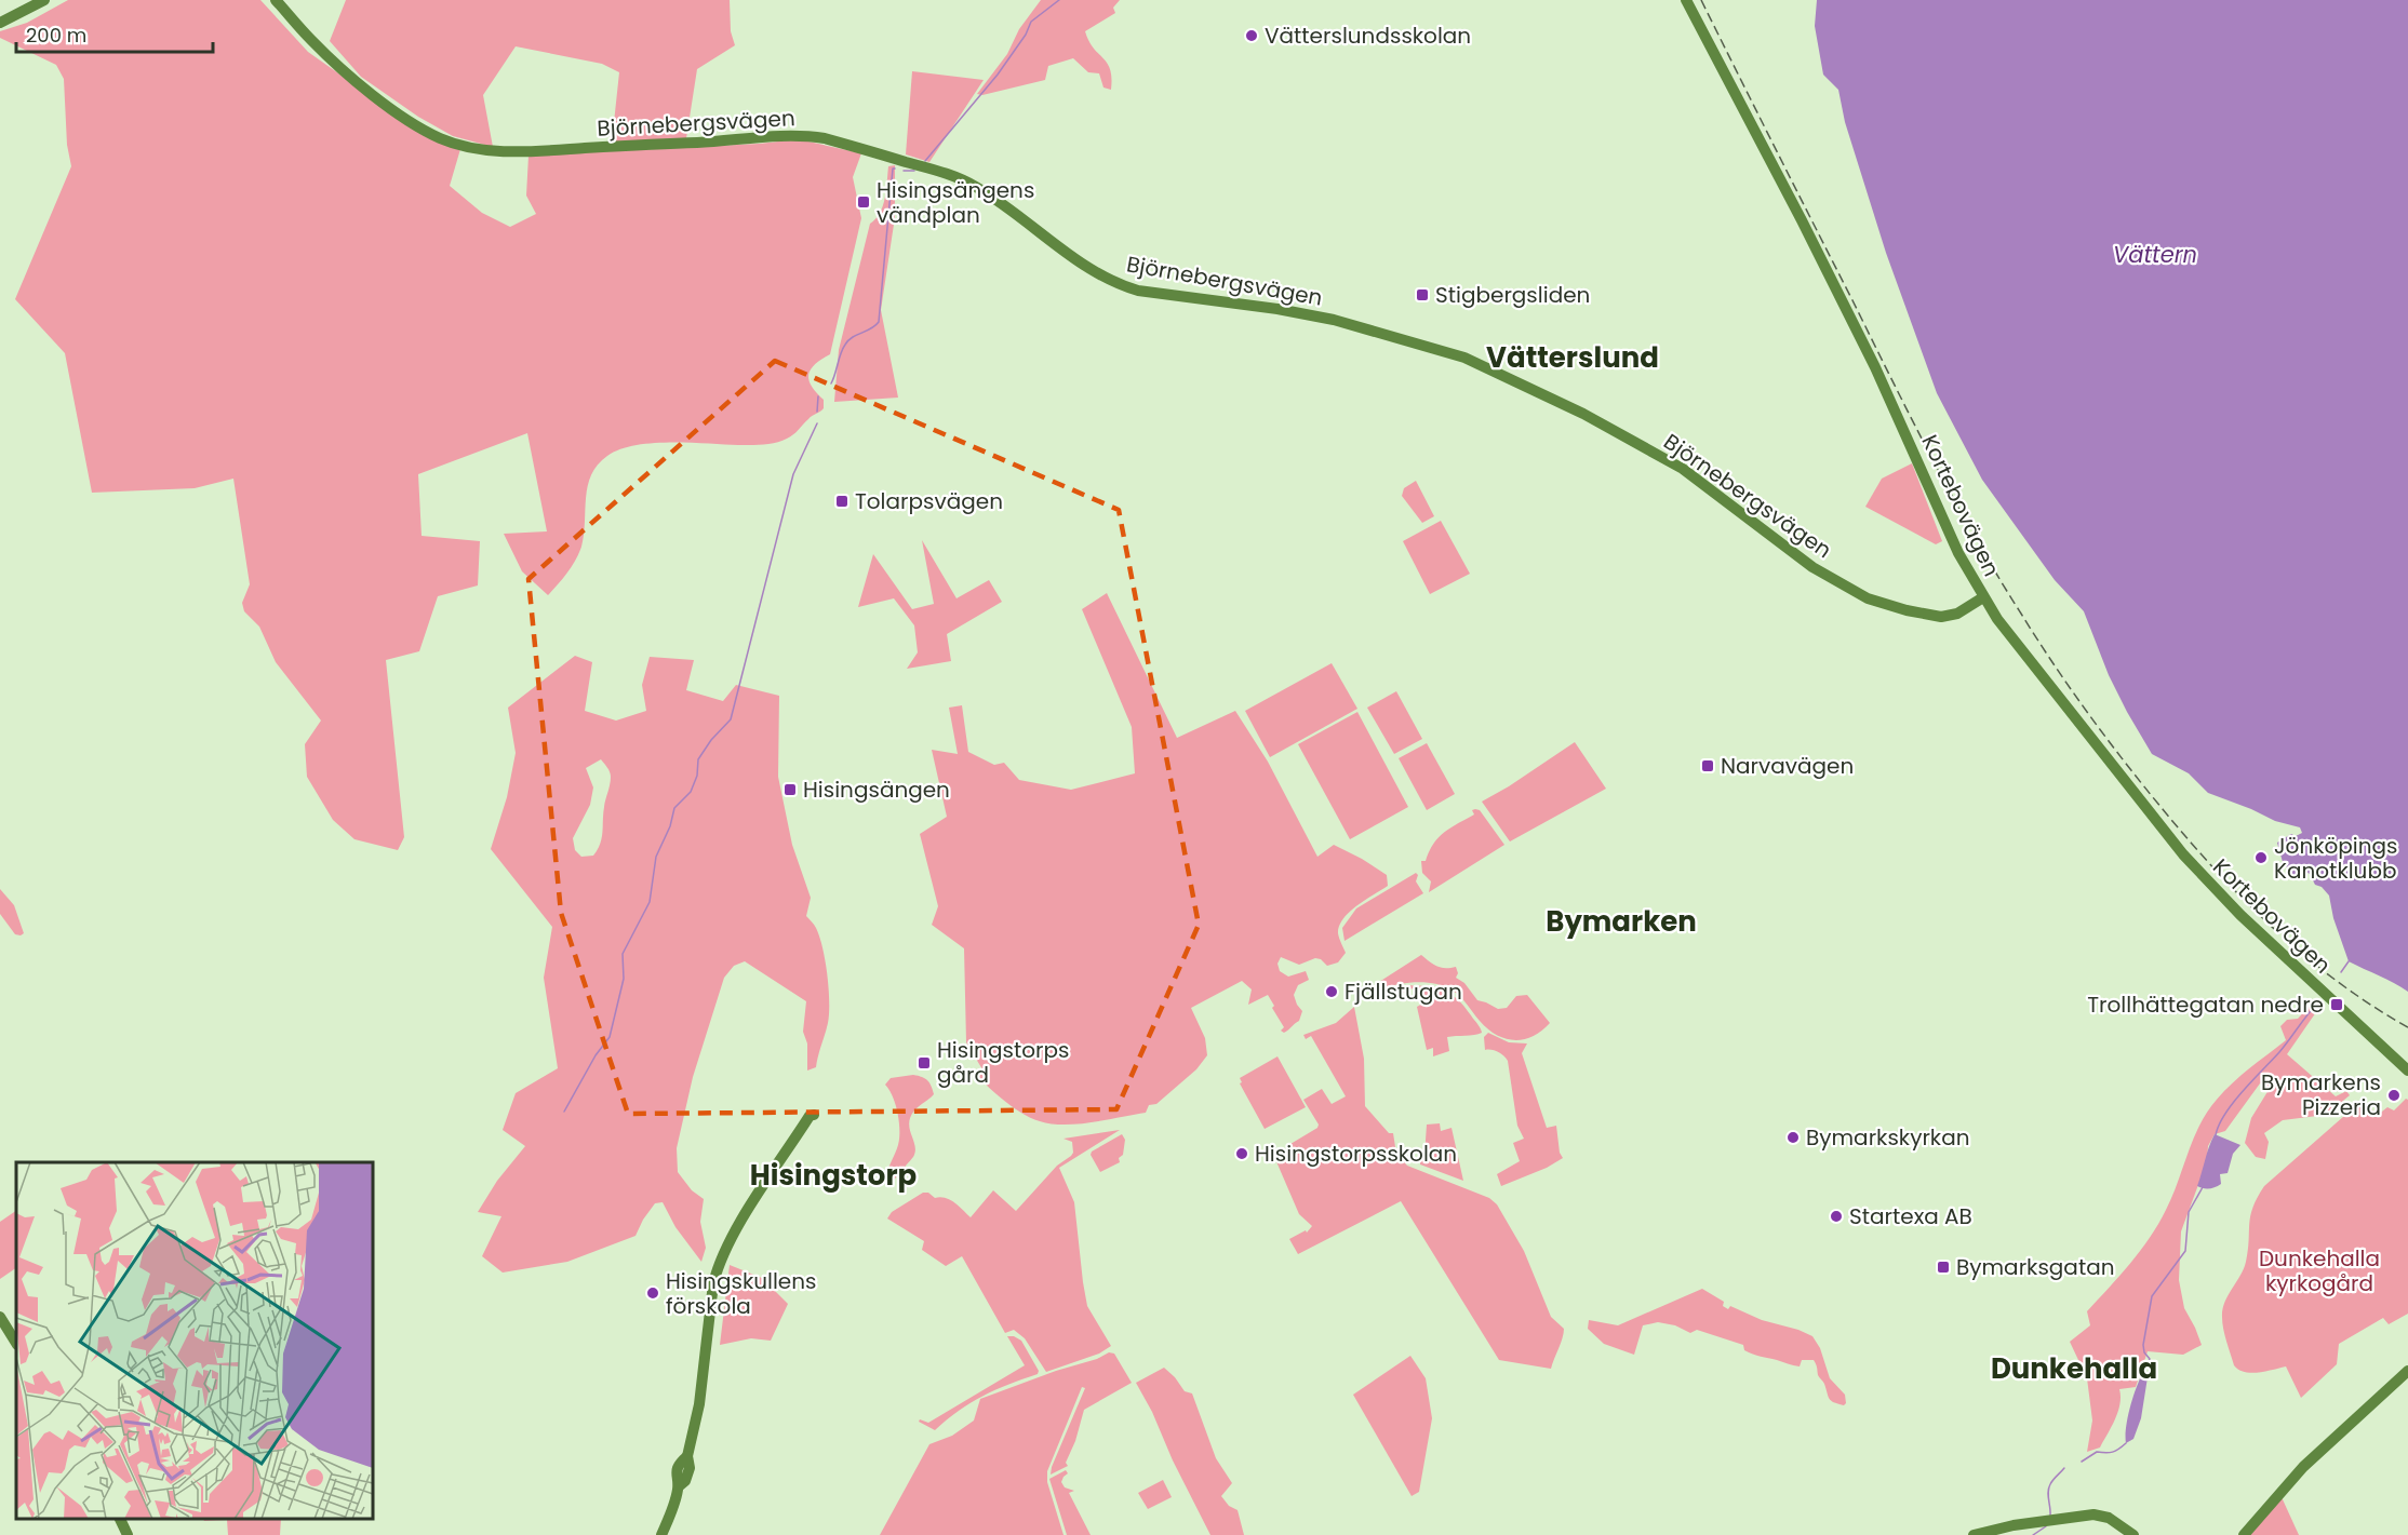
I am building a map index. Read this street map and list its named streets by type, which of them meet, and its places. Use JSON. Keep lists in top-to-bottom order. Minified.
{"streets":{"street":["Björnebergsvägen","Kortebovägen"]},"crossings":[["Björnebergsvägen","Kortebovägen"]],"districts":["Vätterslund","Bymarken","Hisingstorp","Dunkehalla"],"water":["Vättern"],"parks":["Dunkehalla kyrkogård"],"places":{"other":["Vätterslundsskolan","Jönköpings Kanotklubb","Fjällstugan","Bymarkens Pizzeria","Bymarkskyrkan","Hisingstorpsskolan","Startexa AB","Hisingskullens förskola"],"transit":["Hisingsängens vändplan","Stigbergsliden","Tolarpsvägen","Narvavägen","Hisingsängen","Trollhättegatan nedre","Hisingstorps gård","Bymarksgatan"]},"scale_bar":"200 m"}
